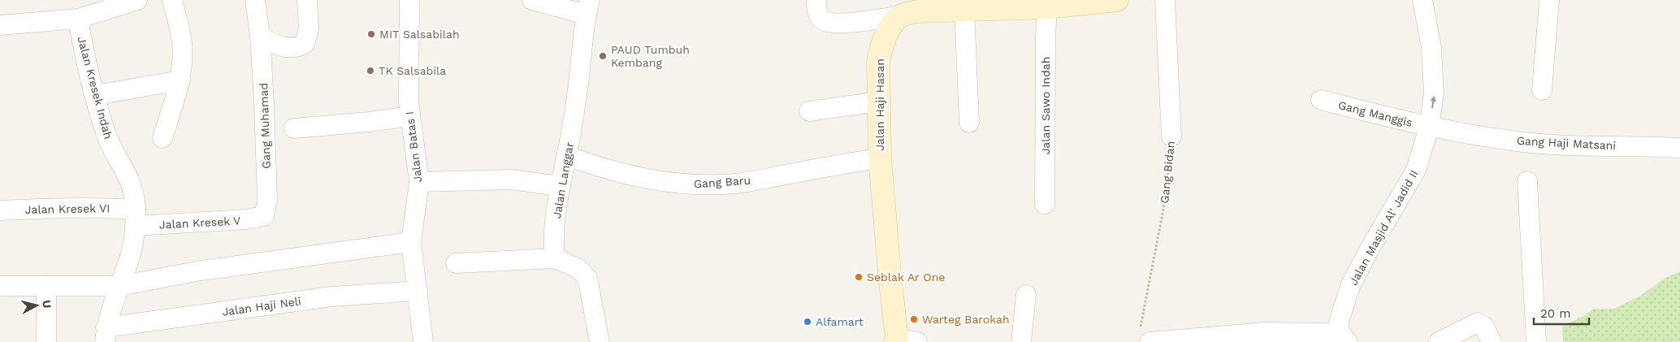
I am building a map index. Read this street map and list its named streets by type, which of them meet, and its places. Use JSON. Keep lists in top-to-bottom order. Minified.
{"streets":{"street":["Jalan Kresek Indah","Jalan Haji Hasan","Jalan Sawo Indah","Gang Manggis","Gang Muhamad","Gang Haji Matsani","Jalan Batas I","Gang Bidan","Jalan Langgar","Gang Baru","Jalan Kresek VI","Jalan Kresek V","Jalan Masjid Al' Jadid II","Jalan Haji Neli"]},"crossings":[["Jalan Kresek Indah","Jalan Kresek VI"],["Jalan Kresek Indah","Jalan Kresek V"],["Jalan Kresek Indah","Jalan Haji Neli"],["Jalan Haji Hasan","Gang Baru"],["Gang Manggis","Gang Haji Matsani"],["Gang Manggis","Jalan Masjid Al' Jadid II"],["Gang Muhamad","Jalan Kresek V"],["Gang Haji Matsani","Jalan Masjid Al' Jadid II"],["Jalan Batas I","Jalan Haji Neli"],["Jalan Langgar","Gang Baru"],["Jalan Kresek VI","Jalan Kresek V"]],"places":["MIT Salsabilah","PAUD Tumbuh Kembang","TK Salsabila","Seblak Ar One","Warteg Barokah","Alfamart"],"scale_bar":"20 m","north":"right"}
